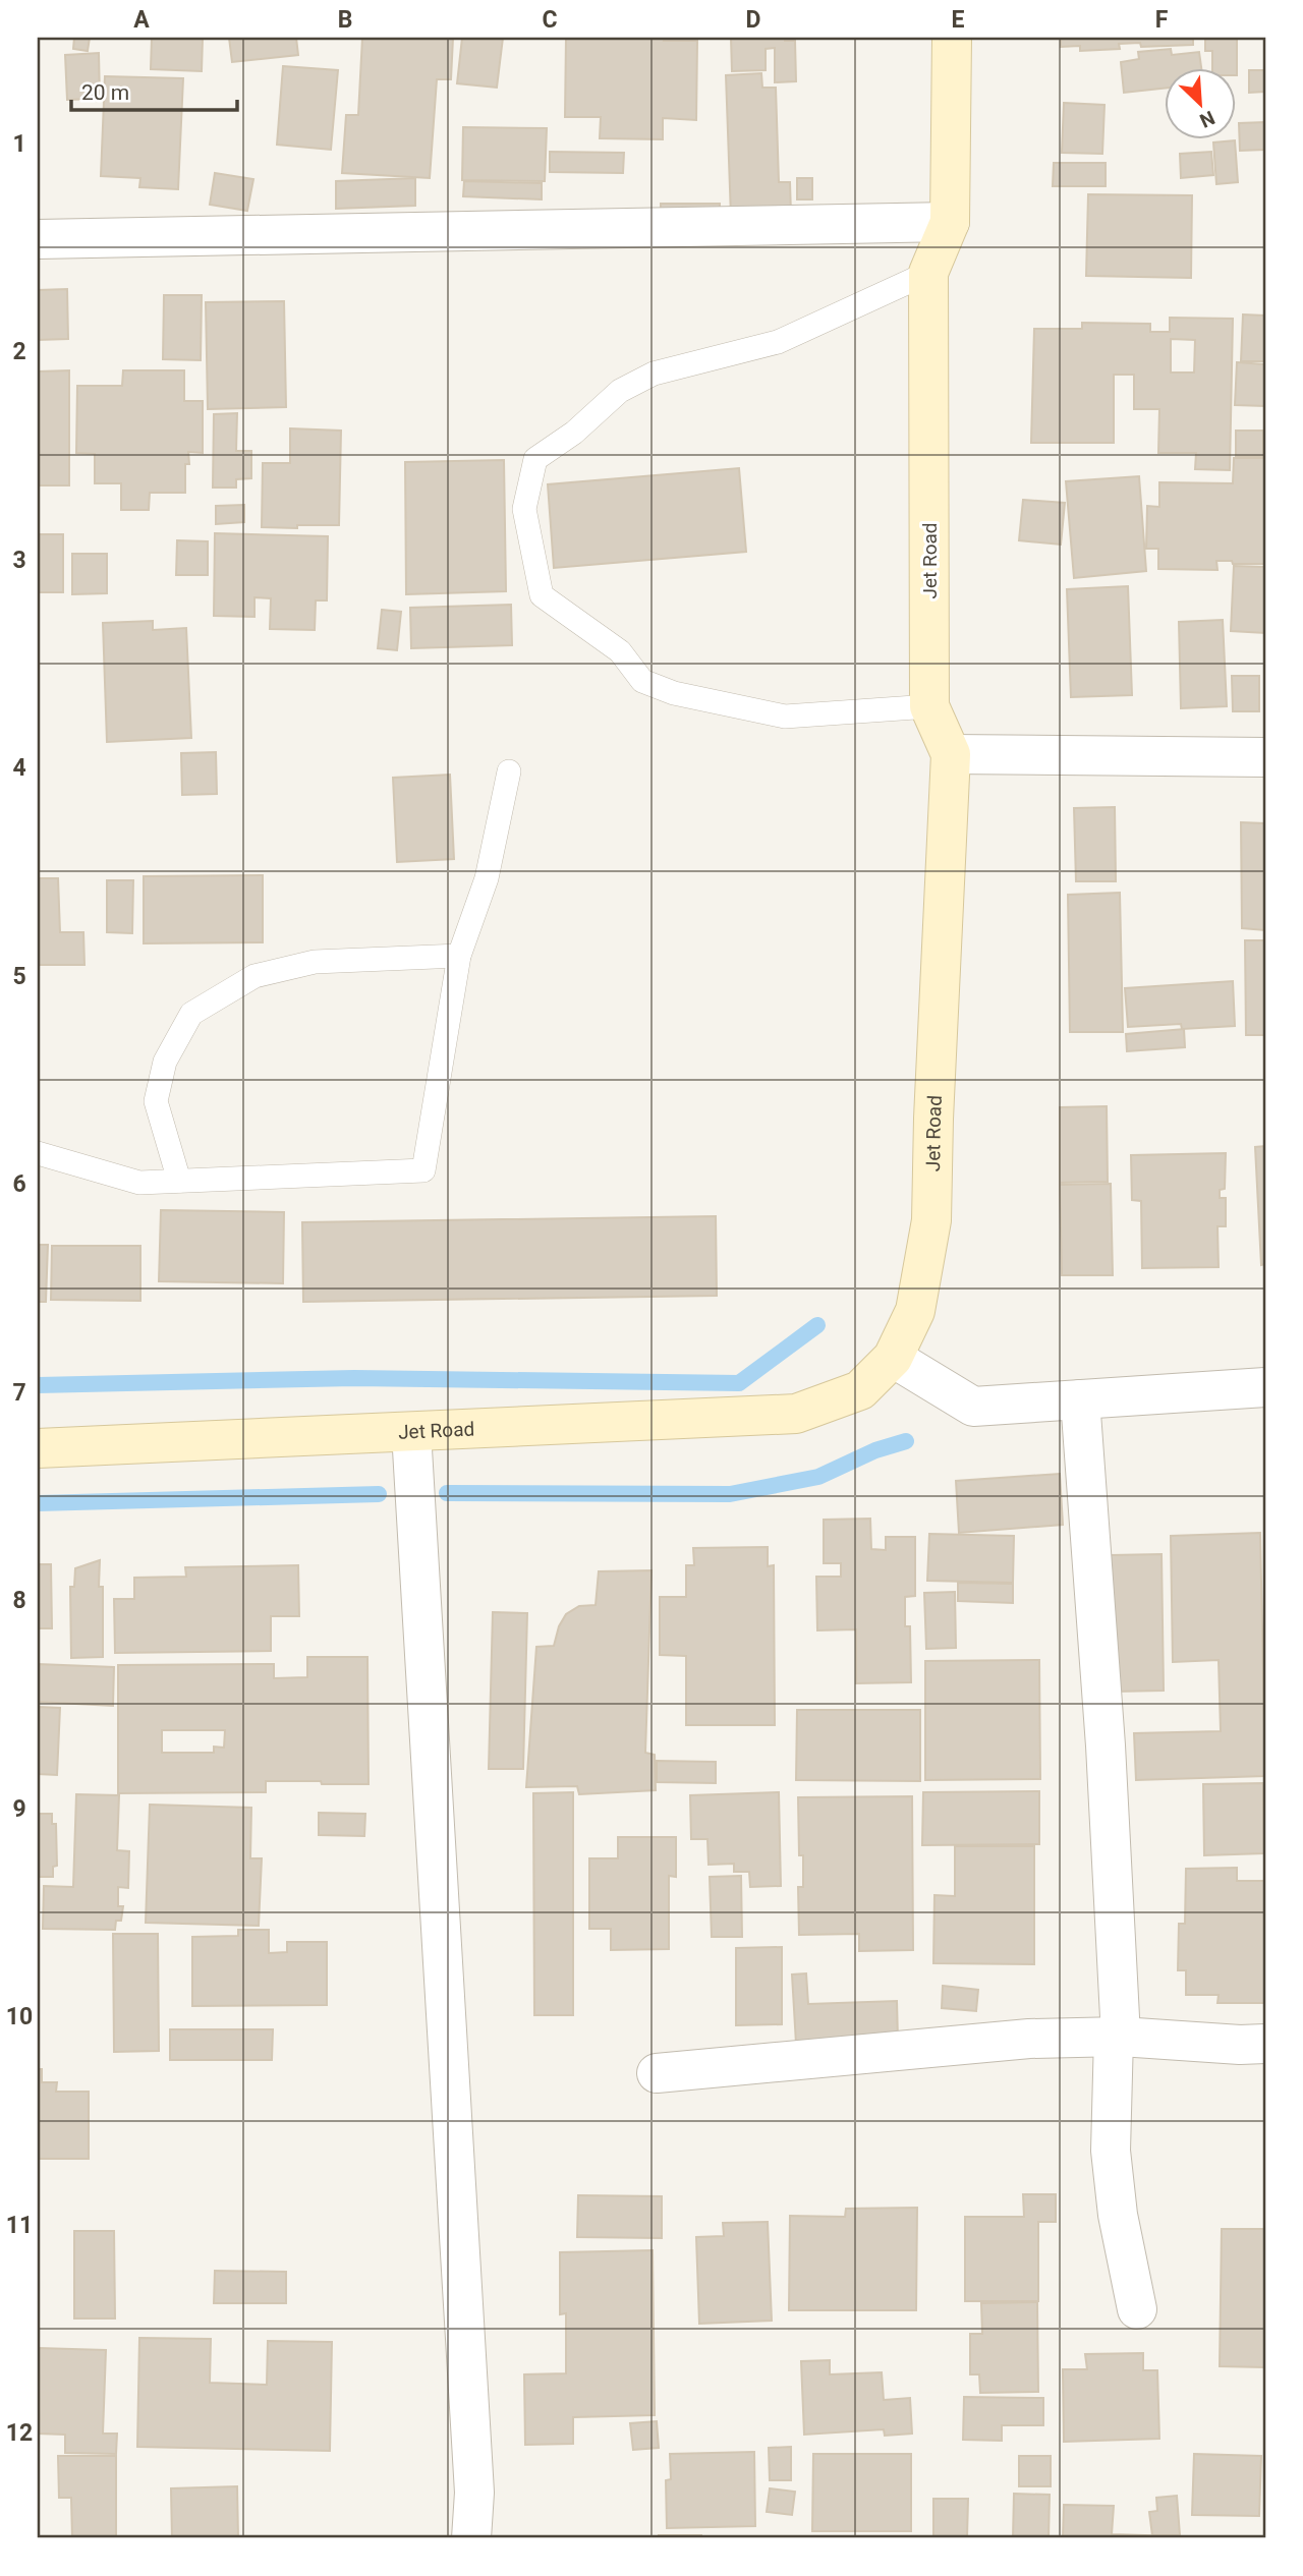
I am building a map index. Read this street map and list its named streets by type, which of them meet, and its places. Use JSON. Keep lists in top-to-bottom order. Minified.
{"streets":{"main road":["Jet Road"]},"scale_bar":"20 m","north":"bottom right","grid":{"columns":["A","B","C","D","E","F"],"rows":["1","2","3","4","5","6","7","8","9","10","11","12"]}}
